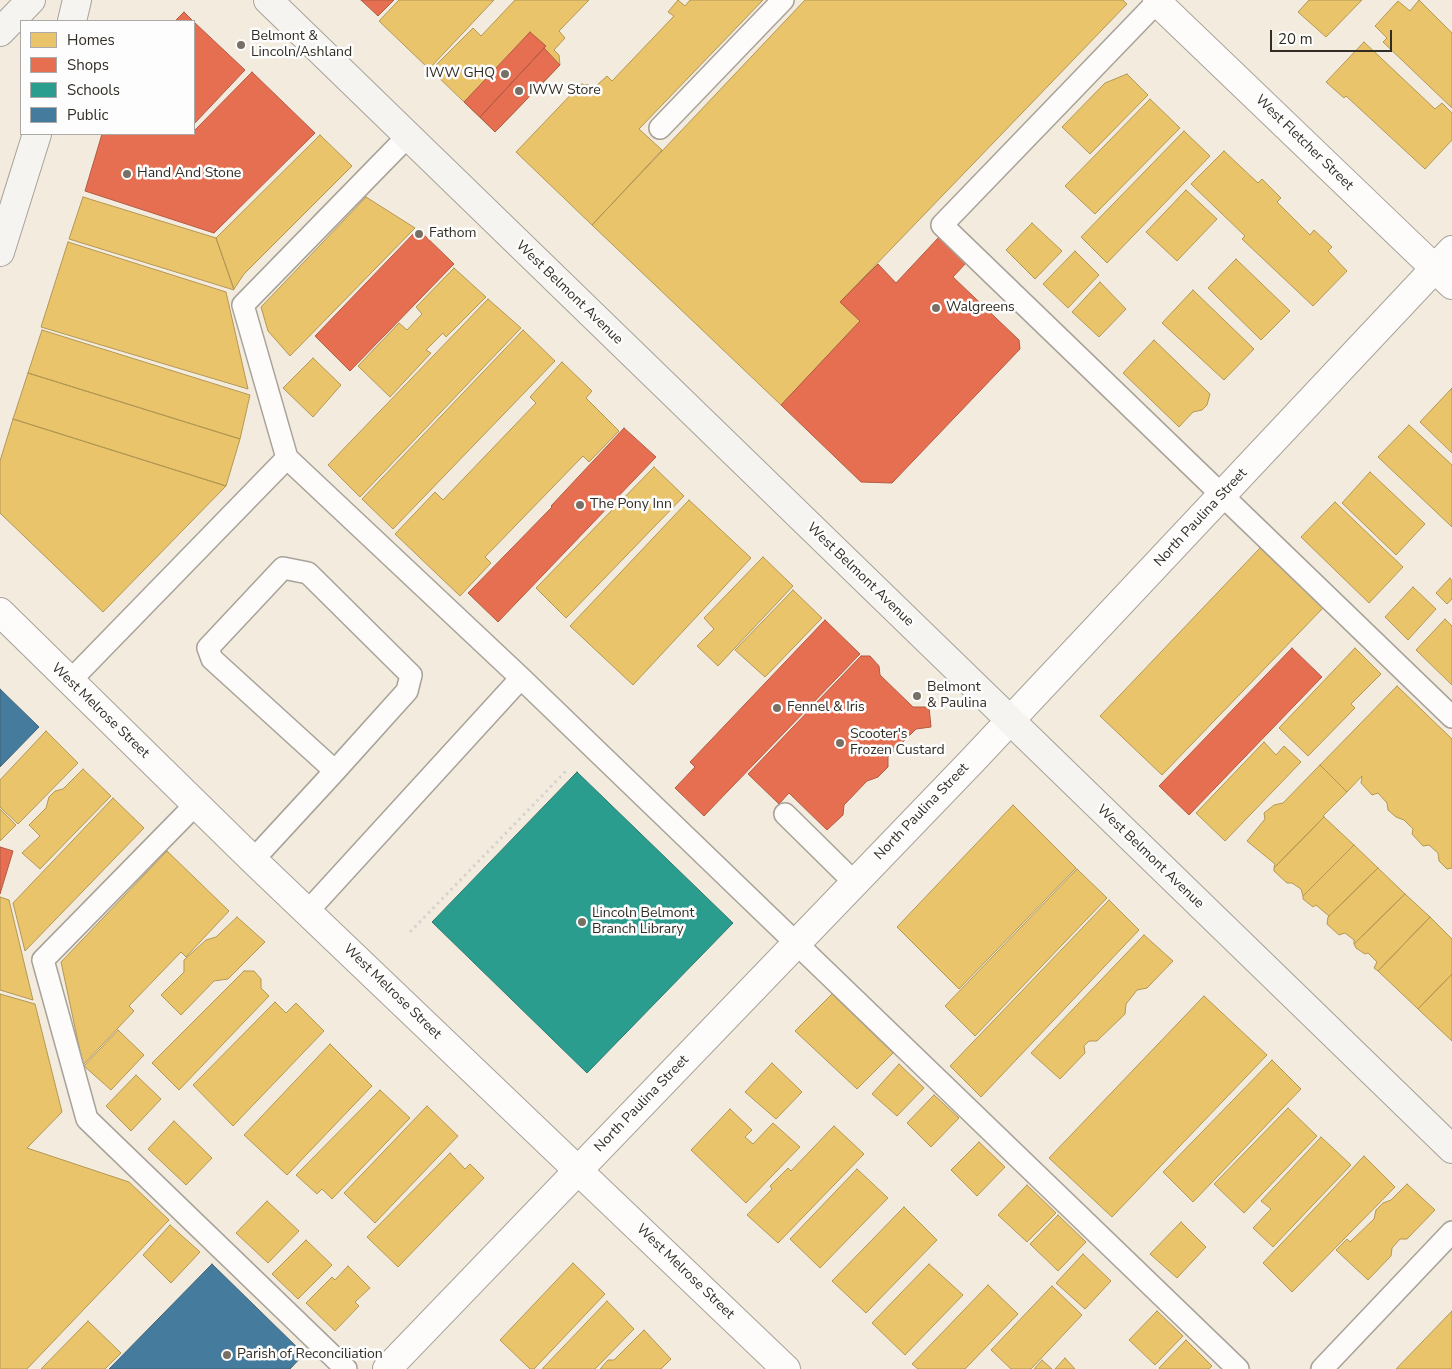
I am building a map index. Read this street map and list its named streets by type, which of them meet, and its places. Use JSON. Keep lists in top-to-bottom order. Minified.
{"streets":{"main road":["West Belmont Avenue"],"street":["West Fletcher Street","North Paulina Street","West Melrose Street"]},"crossings":[["West Fletcher Street","North Paulina Street"],["West Belmont Avenue","North Paulina Street"],["North Paulina Street","West Melrose Street"]],"places":["Belmont & Lincoln/Ashland","IWW GHQ","IWW Store","Hand And Stone","Fathom","Walgreens","The Pony Inn","Belmont & Paulina","Fennel & Iris","Scooter's Frozen Custard","Lincoln Belmont Branch Library","Parish of Reconciliation"],"legend":["Homes","Shops","Schools","Public"],"scale_bar":"20 m"}
